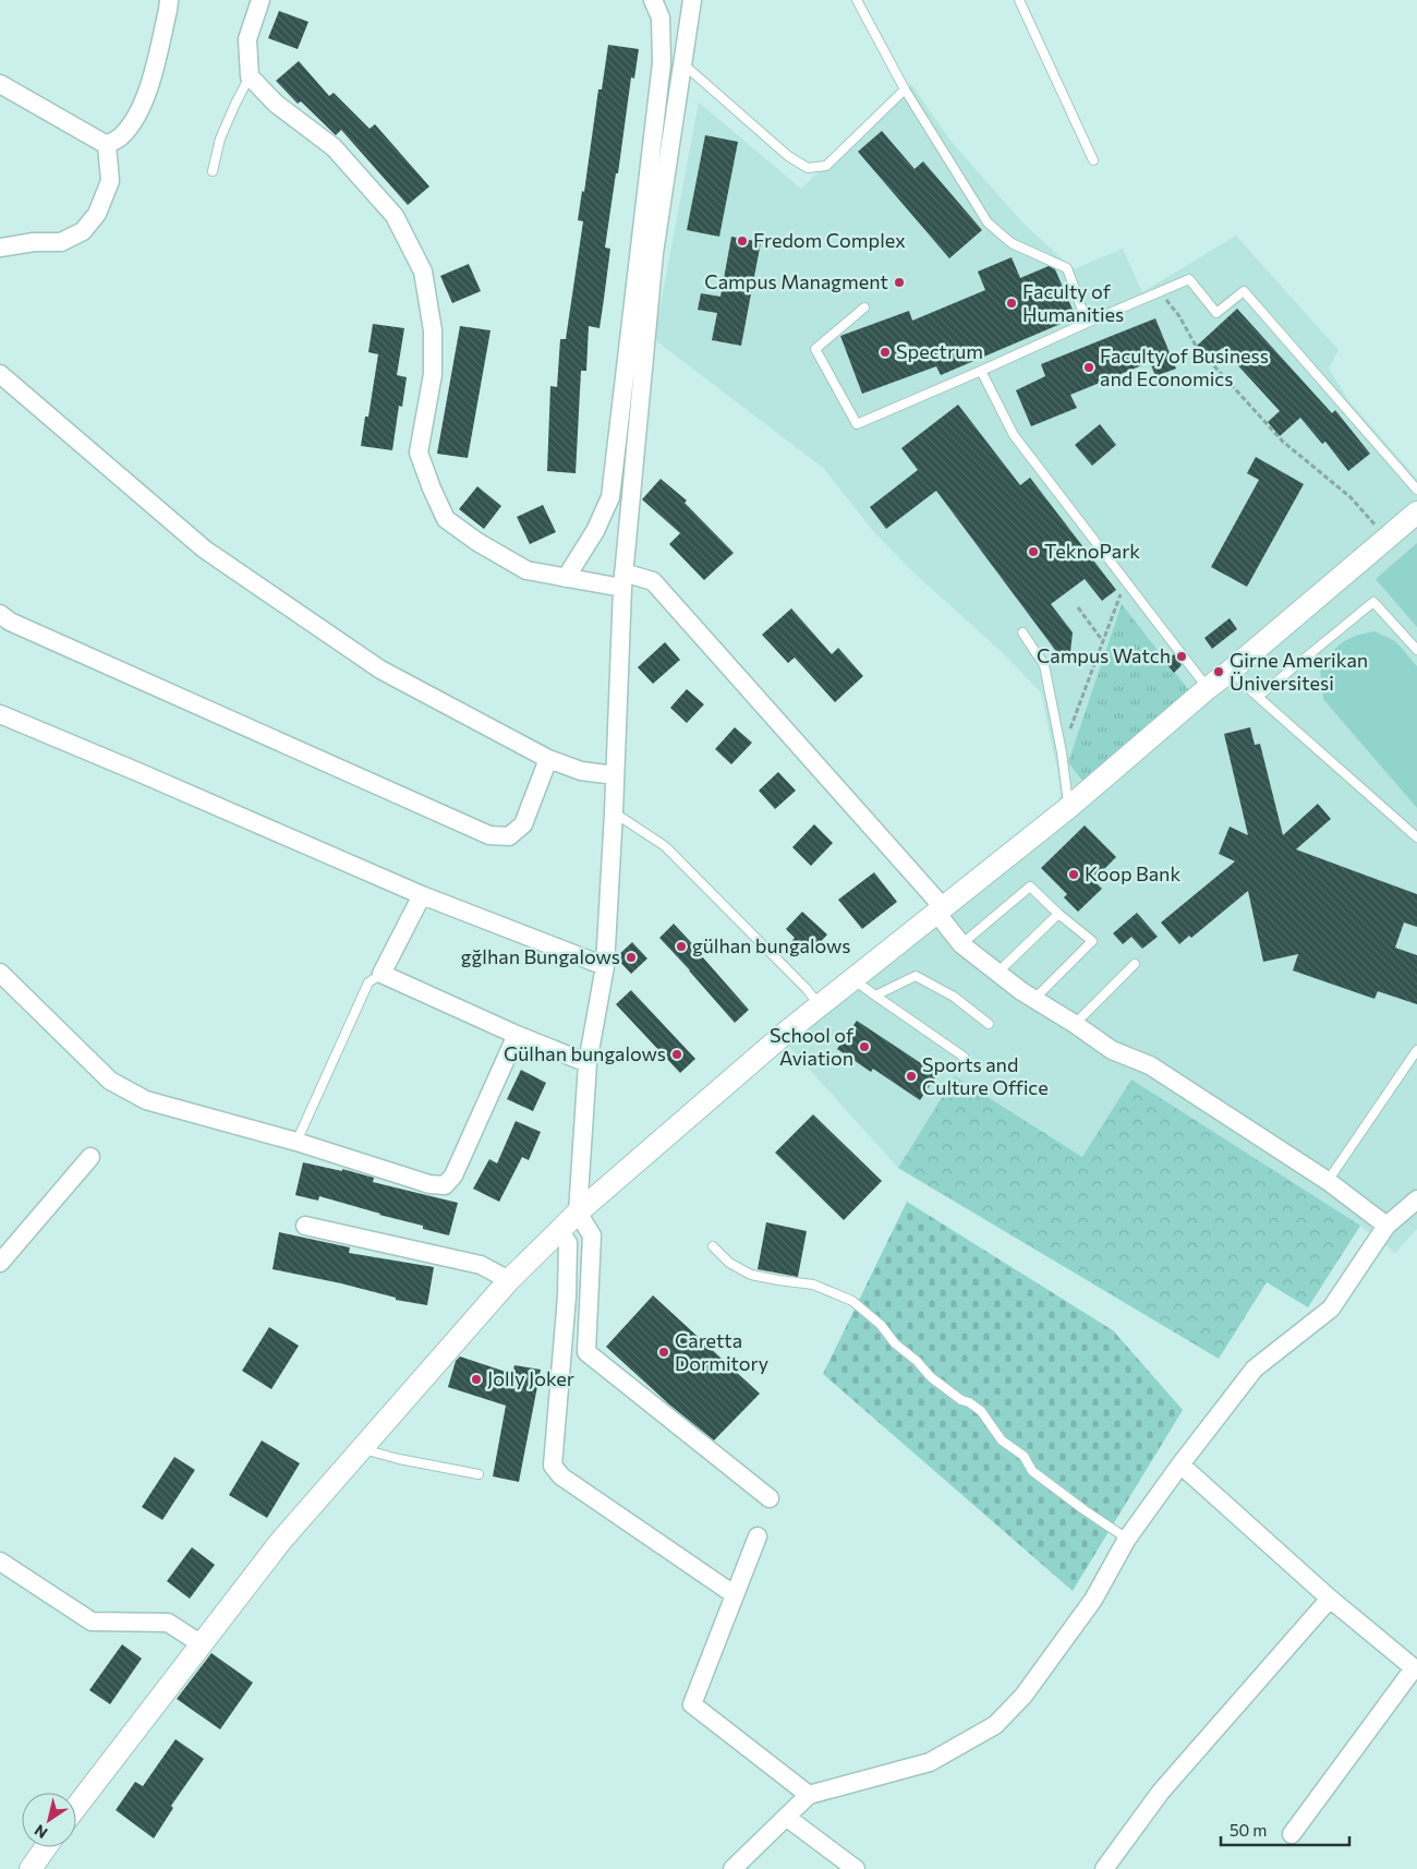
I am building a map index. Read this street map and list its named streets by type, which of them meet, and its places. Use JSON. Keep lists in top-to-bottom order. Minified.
{"places":["Fredom Complex","Campus Managment","Faculty of Humanities","Spectrum","Faculty of Business and Economics","TeknoPark","Campus Watch","Girne Amerikan Üniversitesi","Koop Bank","gülhan bungalows","gğlhan Bungalows","School of Aviation","Gülhan bungalows","Sports and Culture Office","Caretta Dormitory","Jolly Joker"],"scale_bar":"50 m","north":"bottom left"}
